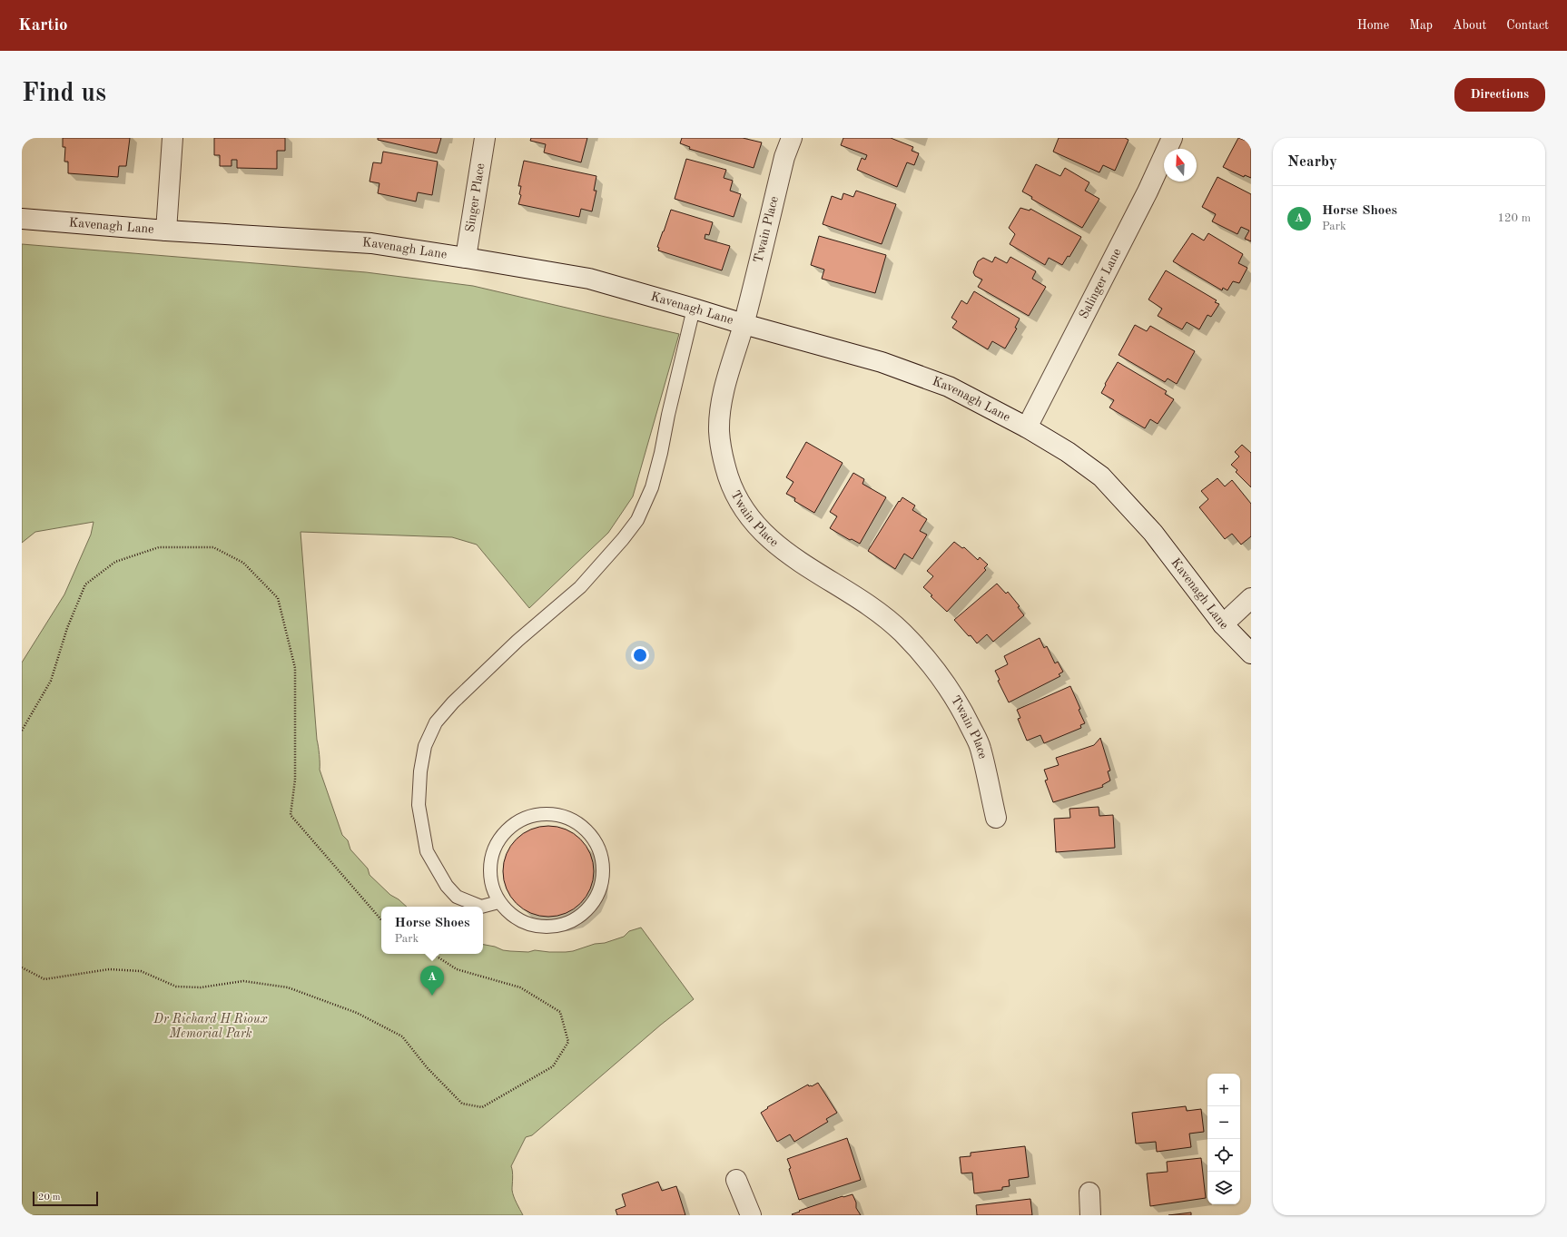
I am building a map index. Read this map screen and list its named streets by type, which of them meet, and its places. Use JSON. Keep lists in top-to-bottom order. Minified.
{"streets":{"street":["Singer Place","Kavenagh Lane","Twain Place","Salinger Lane"]},"crossings":[["Singer Place","Kavenagh Lane"],["Kavenagh Lane","Twain Place"],["Kavenagh Lane","Salinger Lane"]],"parks":["Dr Richard H Rioux Memorial Park"],"scale_bar":"20 m","north":"top","page":{"header":"Kartio","nav":["Home","Map","About","Contact"],"buttons":"Directions","title":"Find us","heading":"Nearby","list":[{"mark":"A","name":"Horse Shoes","note":"Park","value":"120 m"}],"popup":["Horse Shoes","Park"],"pins":"A","map_buttons":["+","−"],"scale":"20 m"}}
